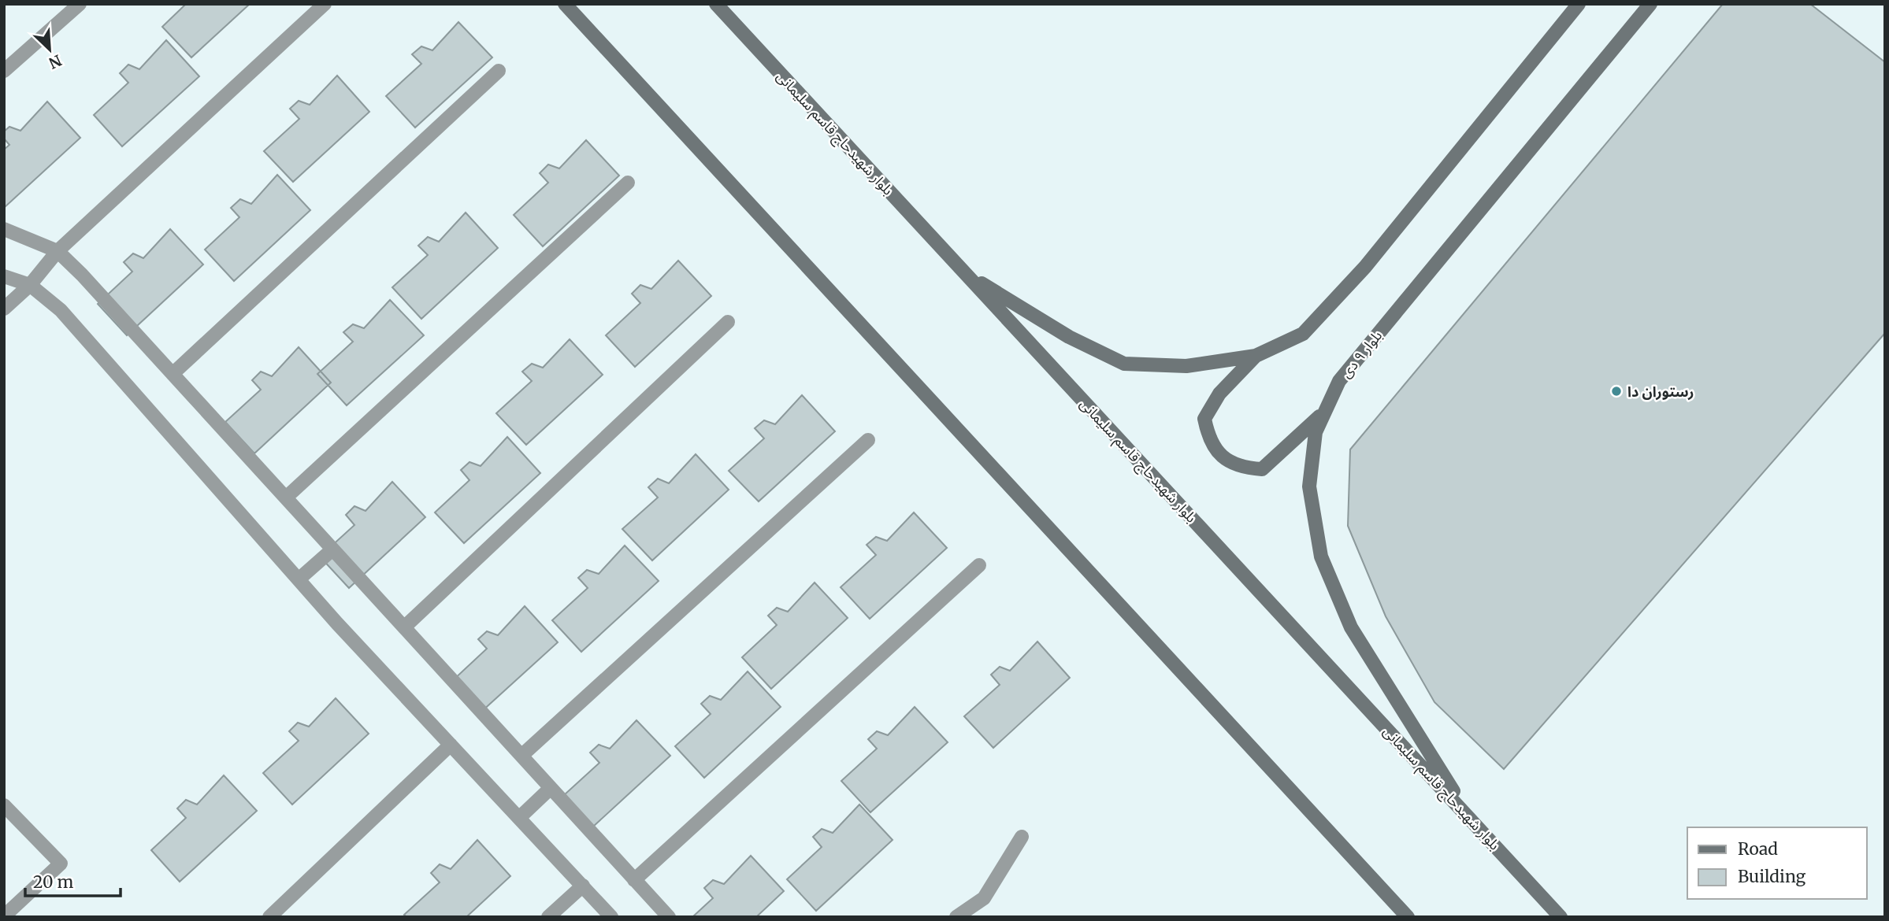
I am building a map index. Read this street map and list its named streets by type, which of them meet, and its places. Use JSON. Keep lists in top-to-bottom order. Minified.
{"streets":{"main road":["بلوار شهیدحاج قاسم سلیمانی","بلوار ۹ دی"]},"crossings":[["بلوار شهیدحاج قاسم سلیمانی","بلوار ۹ دی"]],"places":["رستوران دا"],"legend":["Road","Building"],"scale_bar":"20 m","north":"bottom right"}
